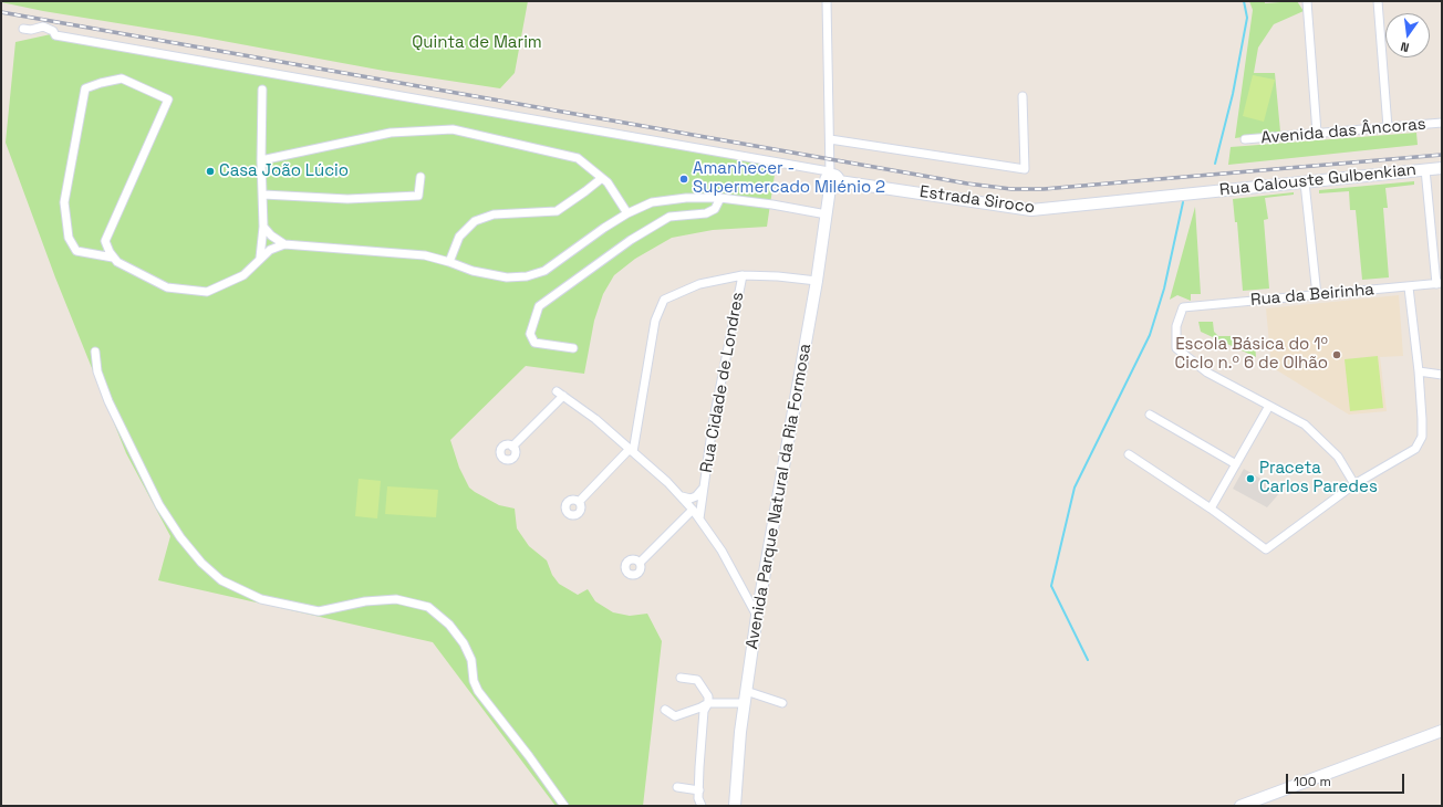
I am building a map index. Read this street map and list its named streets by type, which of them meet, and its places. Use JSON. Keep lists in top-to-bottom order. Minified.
{"streets":{"street":["Avenida das Âncoras","Rua Calouste Gulbenkian","Estrada Siroco","Rua da Beirinha","Rua Cidade de Londres","Avenida Parque Natural da Ria Formosa"]},"crossings":[["Rua Calouste Gulbenkian","Estrada Siroco"],["Estrada Siroco","Avenida Parque Natural da Ria Formosa"]],"parks":["Quinta de Marim"],"places":["Casa João Lúcio","Amanhecer - Supermercado Milénio 2","Escola Básica do 1º Ciclo n.º 6 de Olhão","Praceta Carlos Paredes"],"scale_bar":"100 m","north":"bottom"}
